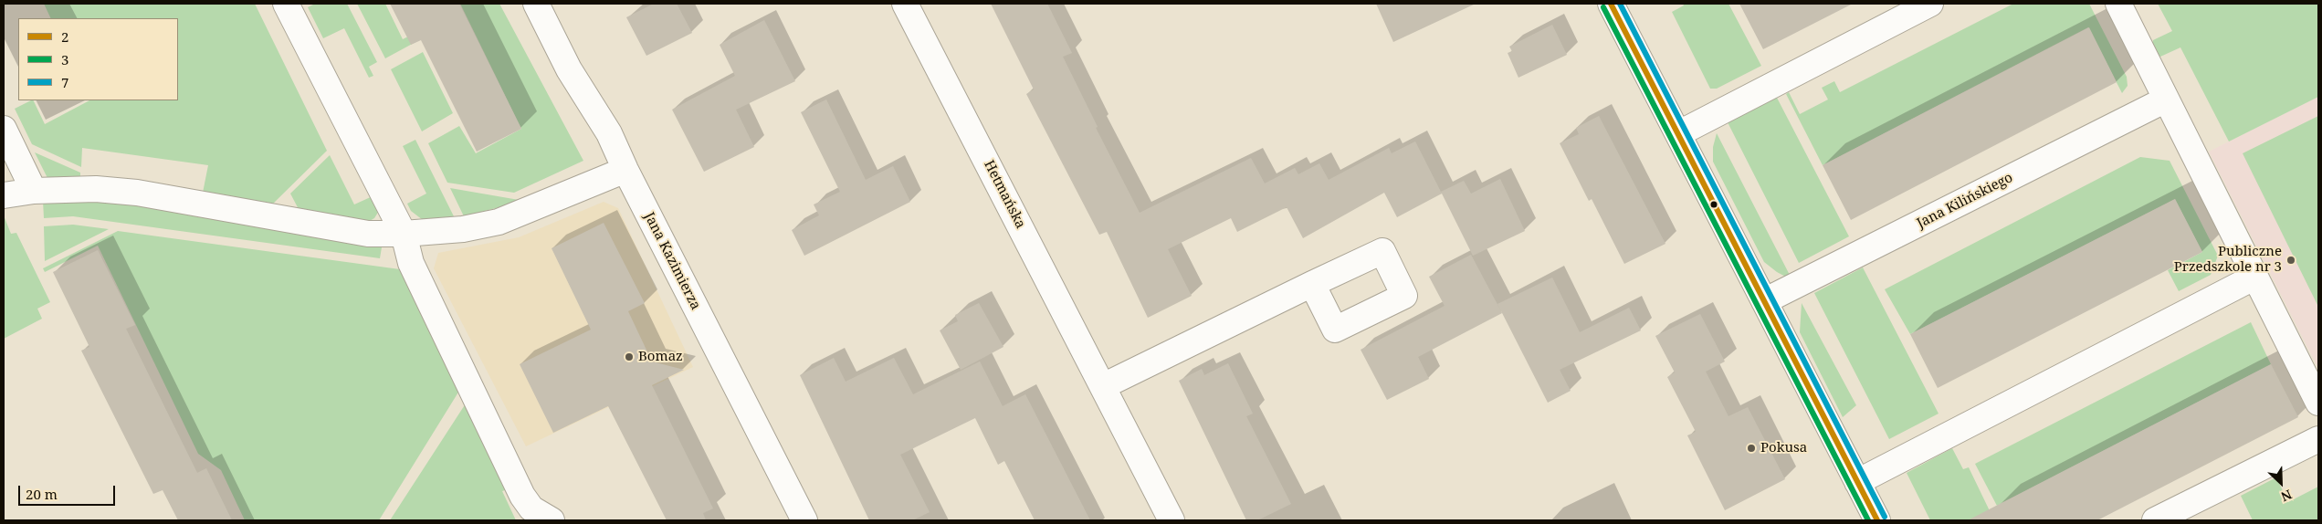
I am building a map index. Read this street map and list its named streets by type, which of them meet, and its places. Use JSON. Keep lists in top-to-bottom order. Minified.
{"streets":{"street":["Hetmańska","Jana Kilińskiego","Jana Kazimierza"]},"places":["Publiczne Przedszkole nr 3","Bomaz","Pokusa"],"lines":["transit line 2","transit line 7","transit line 3"],"legend":["2","3","7"],"scale_bar":"20 m","north":"bottom right"}
